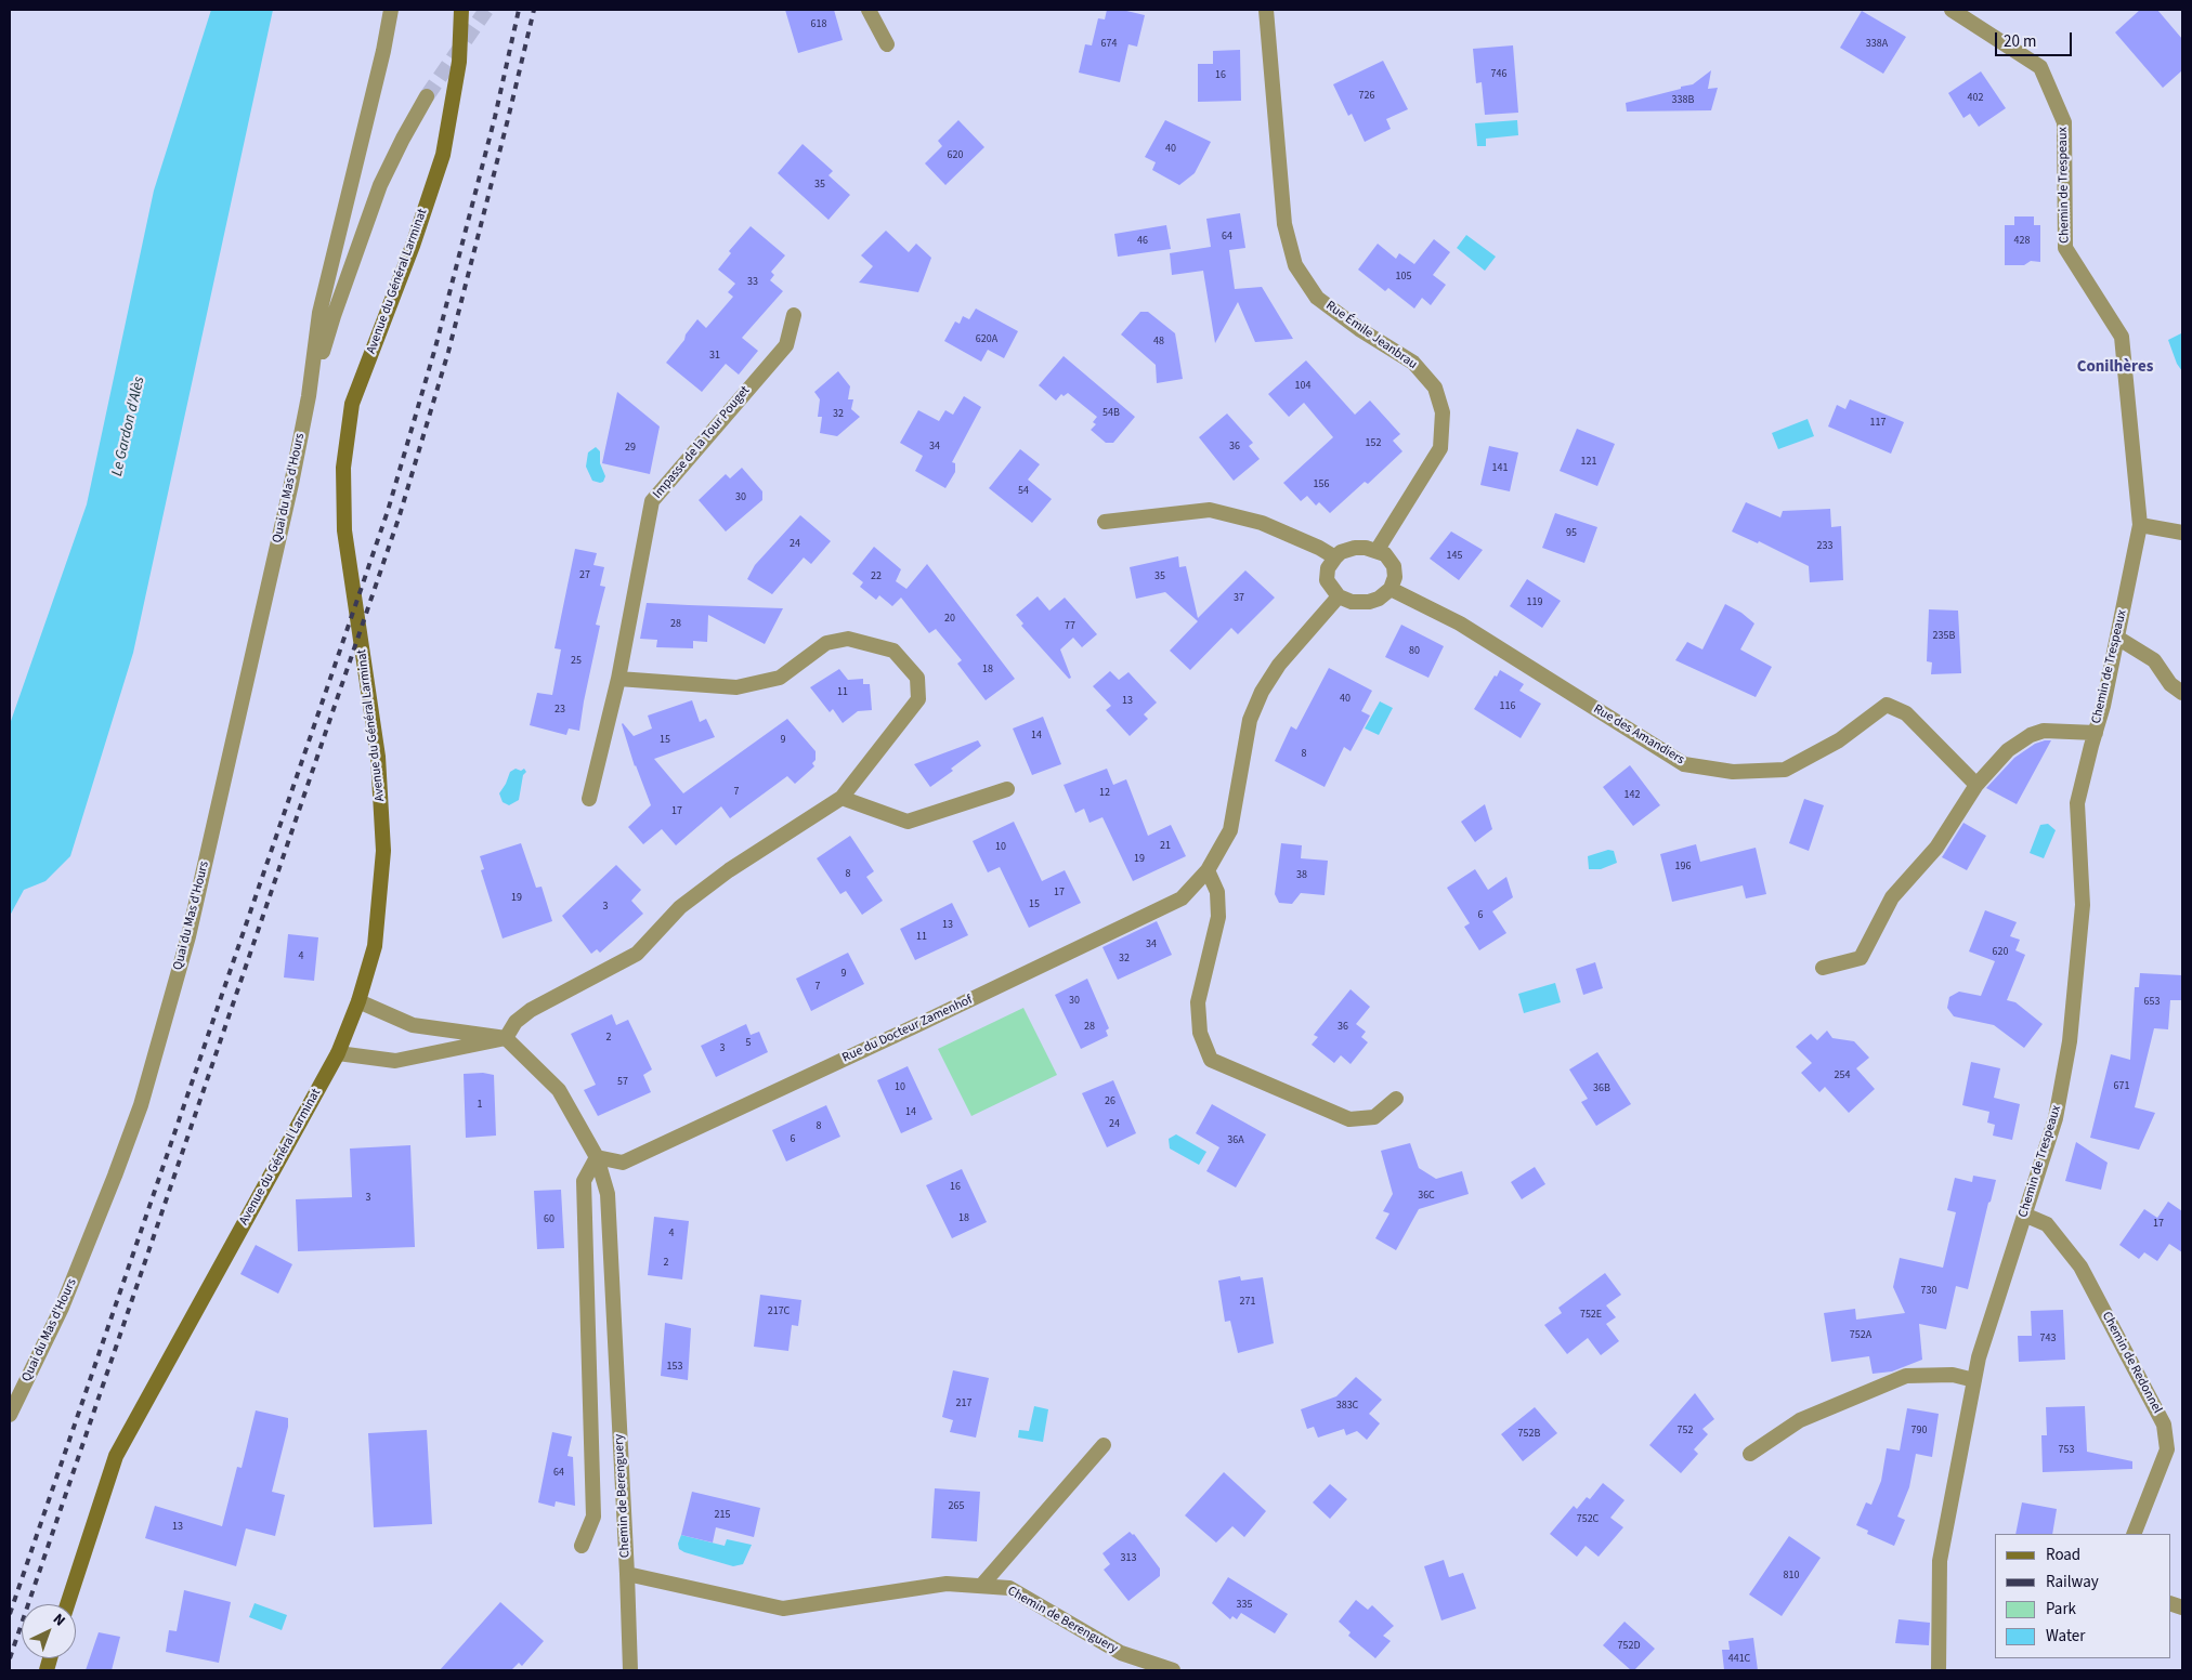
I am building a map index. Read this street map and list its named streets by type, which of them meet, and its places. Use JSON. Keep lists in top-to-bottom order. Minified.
{"streets":{"main road":["Avenue du Général Larminat"],"street":["Chemin de Trespeaux","Rue Émile Jeanbrau","Impasse de la Tour Pouget","Quai du Mas d'Hours","Rue des Amandiers","Rue du Docteur Zamenhof","Chemin de Redonnel","Chemin de Berenguery"]},"crossings":[["Chemin de Trespeaux","Chemin de Redonnel"],["Rue Émile Jeanbrau","Rue des Amandiers"],["Rue Émile Jeanbrau","Rue du Docteur Zamenhof"],["Rue des Amandiers","Rue du Docteur Zamenhof"],["Rue du Docteur Zamenhof","Chemin de Berenguery"]],"districts":["Conilhères"],"water":["Le Gardon d'Alès"],"house_numbers":["618","674","338A","746","16","726","402","338B","40","620","35","64","46","428","105","33","620A","48","31","104","54B","32","117","152","34","36","29","121","141","156","54","30","95","24","233","145","27","22","35","37","119","20","28","77","235B","80","25","18","11","40","13","116","23","14","15","9","8","7","12","142","17","21","10","19","196","8","38","17","19","15","3","6","13","11","34","620","4","32","9","7","30","653","28","36","2","5","3","254","57","671","10","36B","26","1","14","24","8","6","36A","16","36C","3","18","60","17","4","2","730","271","217C","752E","752A","743","153","217","383C","752","790","752B","753","64","265","215","752C","13","313","810","335","752D","441C"],"legend":["Road","Railway","Park","Water"],"scale_bar":"20 m","north":"top right"}
